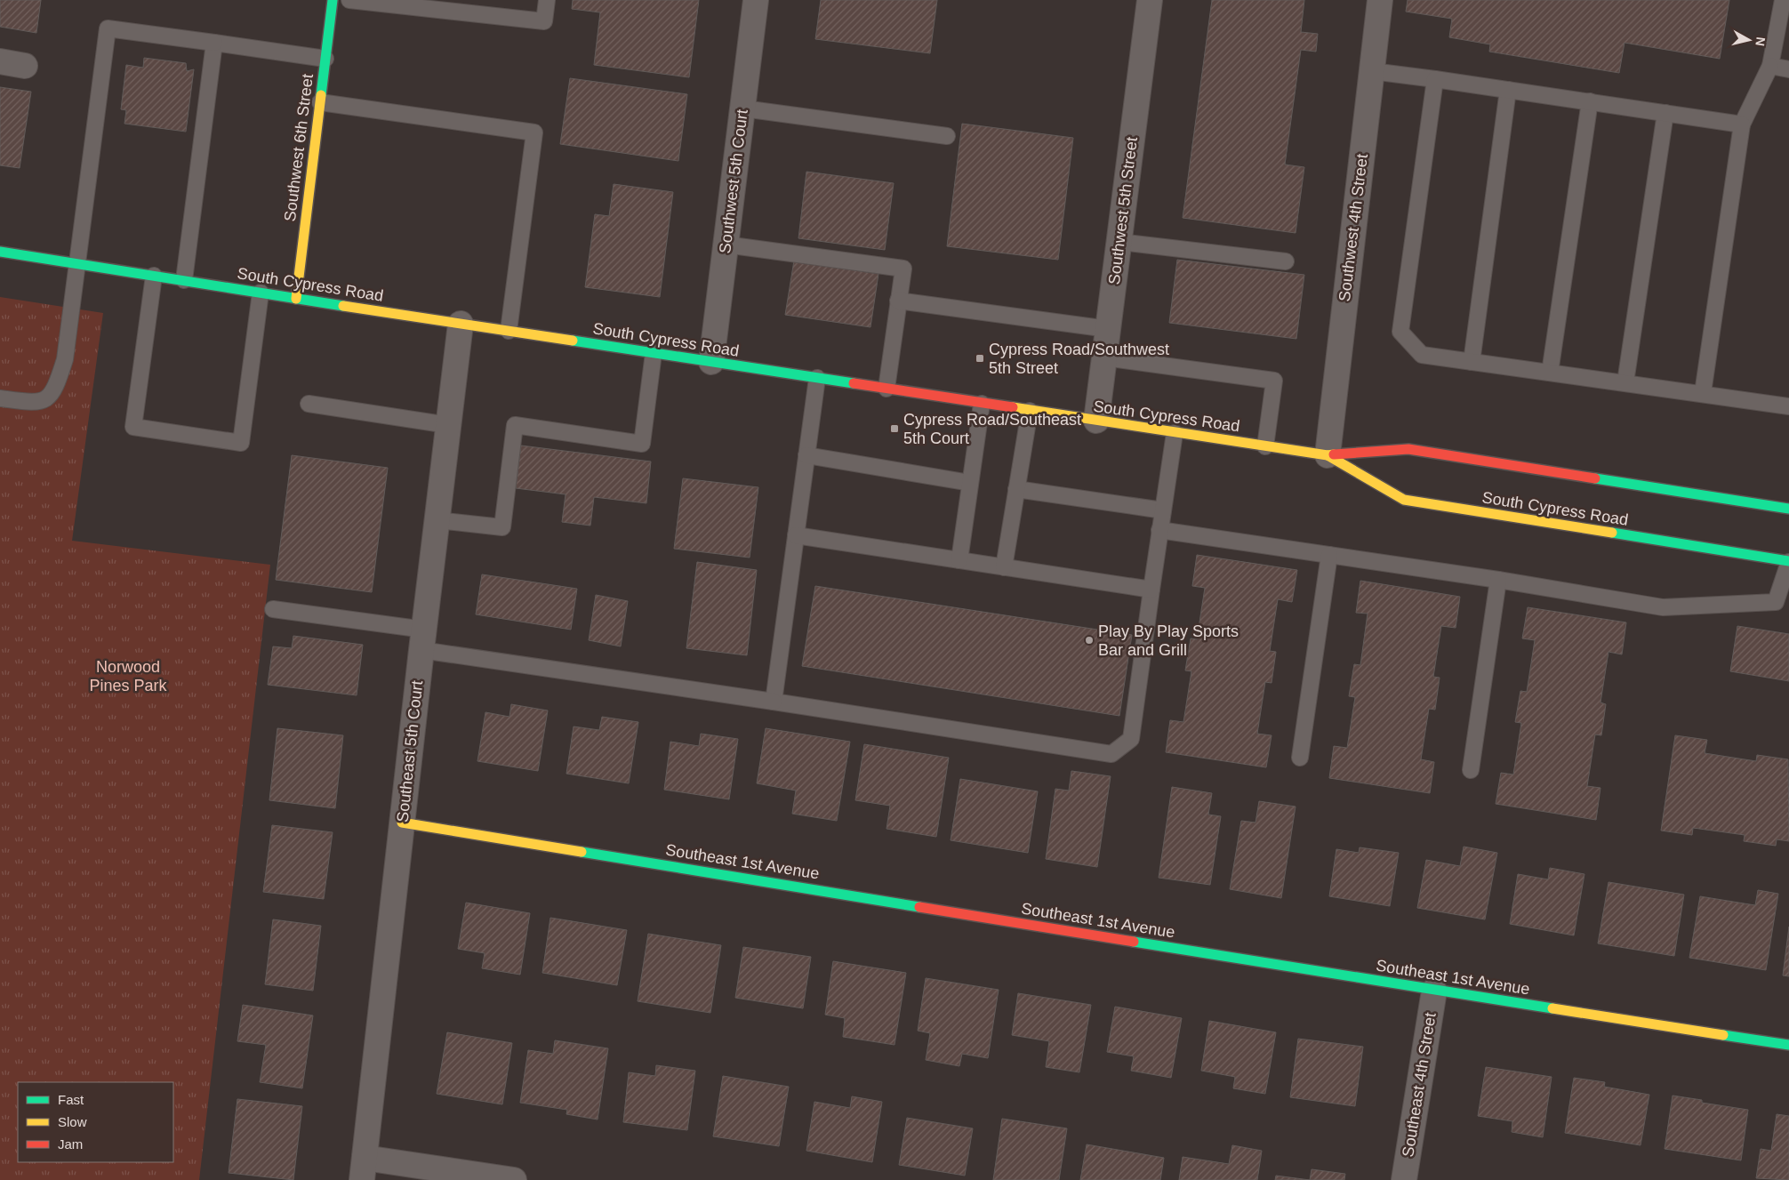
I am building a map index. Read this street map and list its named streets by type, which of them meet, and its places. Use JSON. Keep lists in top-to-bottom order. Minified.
{"streets":{"street":["Southwest 6th Street","Southwest 5th Court","Southwest 5th Street","Southwest 4th Street","South Cypress Road","Southeast 5th Court","Southeast 1st Avenue","Southeast 4th Street"]},"crossings":[["Southwest 6th Street","South Cypress Road"],["Southwest 5th Court","South Cypress Road"],["Southwest 5th Street","South Cypress Road"],["Southwest 4th Street","South Cypress Road"],["South Cypress Road","Southeast 5th Court"],["Southeast 5th Court","Southeast 1st Avenue"],["Southeast 1st Avenue","Southeast 4th Street"]],"parks":["Norwood Pines Park"],"places":{"transit":["Cypress Road/Southwest 5th Street","Cypress Road/Southeast 5th Court"],"other":["Play By Play Sports Bar and Grill"]},"legend":["Fast","Slow","Jam"],"north":"right"}
